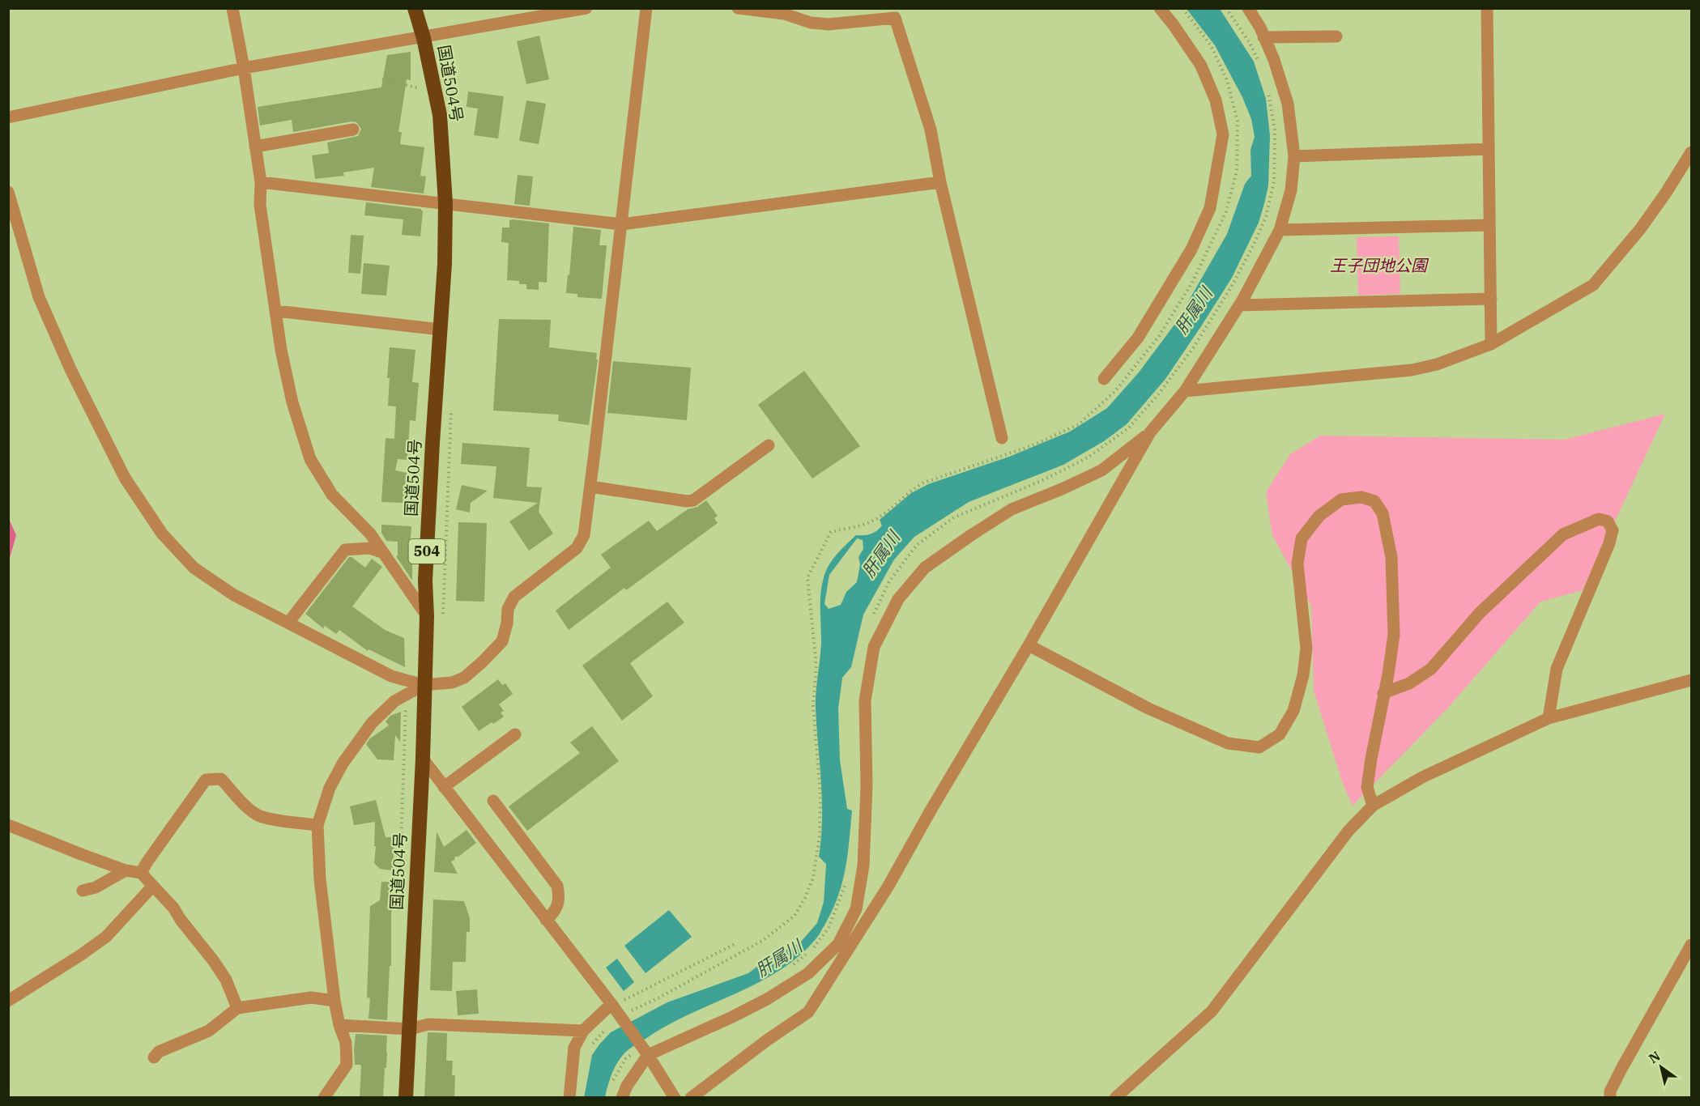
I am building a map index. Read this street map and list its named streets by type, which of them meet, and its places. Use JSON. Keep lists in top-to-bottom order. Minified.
{"streets":{"highway":["国道504号","504"]},"water":["肝属川"],"parks":["王子団地公園"],"north":"top left"}
